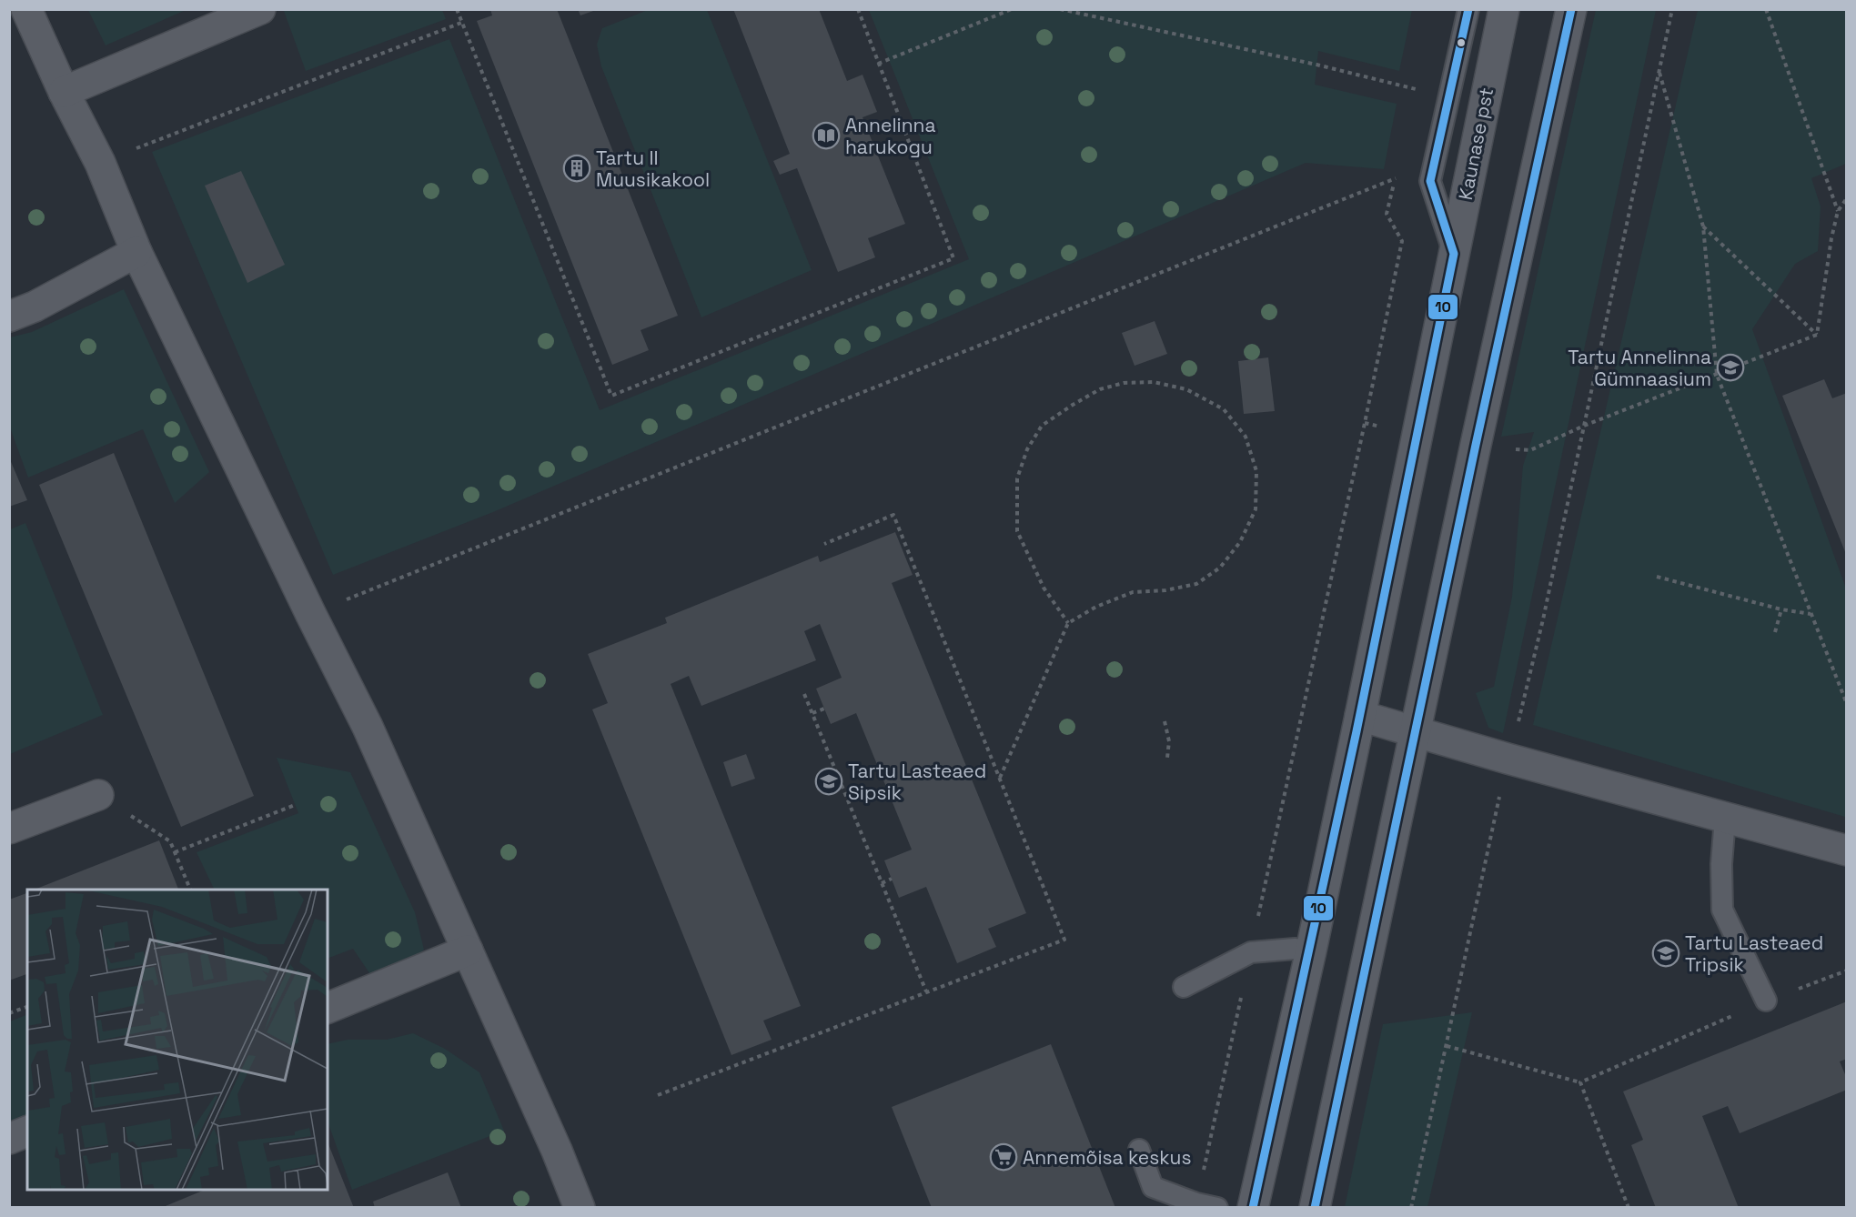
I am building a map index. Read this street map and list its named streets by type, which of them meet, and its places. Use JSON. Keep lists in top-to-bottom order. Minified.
{"streets":{"street":["Kaunase pst"]},"places":{"library":["Annelinna harukogu"],"building":["Tartu II Muusikakool"],"school or university":["Tartu Annelinna Gümnaasium","Tartu Lasteaed Sipsik","Tartu Lasteaed Tripsik"],"supermarket":["Annemõisa keskus"]},"lines":["transit line 10"]}
